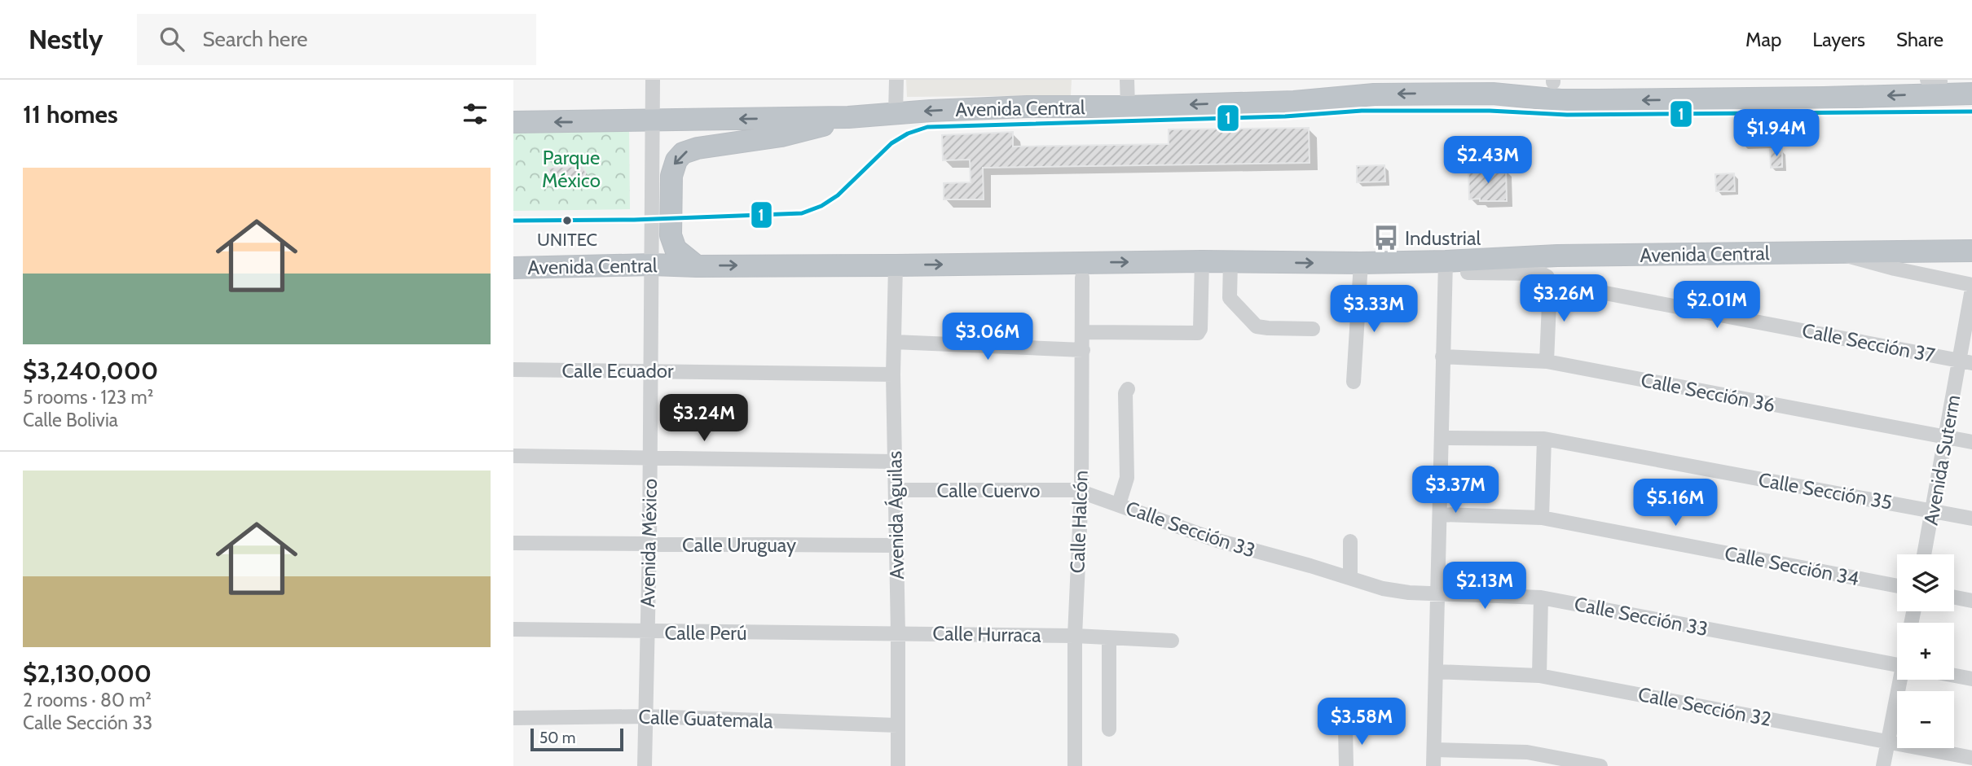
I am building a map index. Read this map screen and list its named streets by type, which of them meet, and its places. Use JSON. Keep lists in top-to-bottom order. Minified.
{"streets":{"highway":["Avenida Central"],"street":["Calle Sección 37","Calle Ecuador","Calle Sección 36","Avenida Suterm","Calle Cuervo","Calle Sección 35","Avenida Águilas","Calle Halcón","Calle Sección 33","Avenida México","Calle Uruguay","Calle Sección 34","Calle Perú","Calle Hurraca","Calle Sección 32","Calle Guatemala"]},"crossings":[["Avenida Central","Avenida Águilas"],["Avenida Central","Avenida México"],["Calle Sección 37","Avenida Suterm"],["Calle Ecuador","Avenida Águilas"],["Calle Ecuador","Avenida México"],["Calle Sección 36","Avenida Suterm"],["Avenida Suterm","Calle Sección 35"],["Calle Cuervo","Avenida Águilas"],["Calle Cuervo","Calle Halcón"],["Calle Cuervo","Calle Sección 33"],["Avenida Águilas","Calle Uruguay"],["Avenida Águilas","Calle Perú"],["Avenida Águilas","Calle Hurraca"],["Avenida Águilas","Calle Guatemala"],["Calle Halcón","Calle Sección 33"],["Calle Halcón","Calle Hurraca"],["Avenida México","Calle Uruguay"],["Avenida México","Calle Perú"],["Avenida México","Calle Guatemala"],["Calle Perú","Calle Hurraca"]],"parks":["Parque México"],"places":{"other":["UNITEC"],"bus stop":["Industrial"]},"lines":["transit line 1"],"scale_bar":"50 m","page":{"header":"Nestly","search":"Search here","nav":["Map","Layers","Share"],"heading":"11 homes","price":["$1.94M","$2.43M","$3.26M","$2.01M","$3.33M","$3.06M","$3.24M","$3.37M","$5.16M","$2.13M","$3.58M"],"list":[{"name":"$3,240,000","note":"5 rooms · 123 m² · Calle Bolivia"},{"name":"$2,130,000","note":"2 rooms · 80 m² · Calle Sección 33"}],"map_buttons":["+","−"],"scale":"50 m"}}
